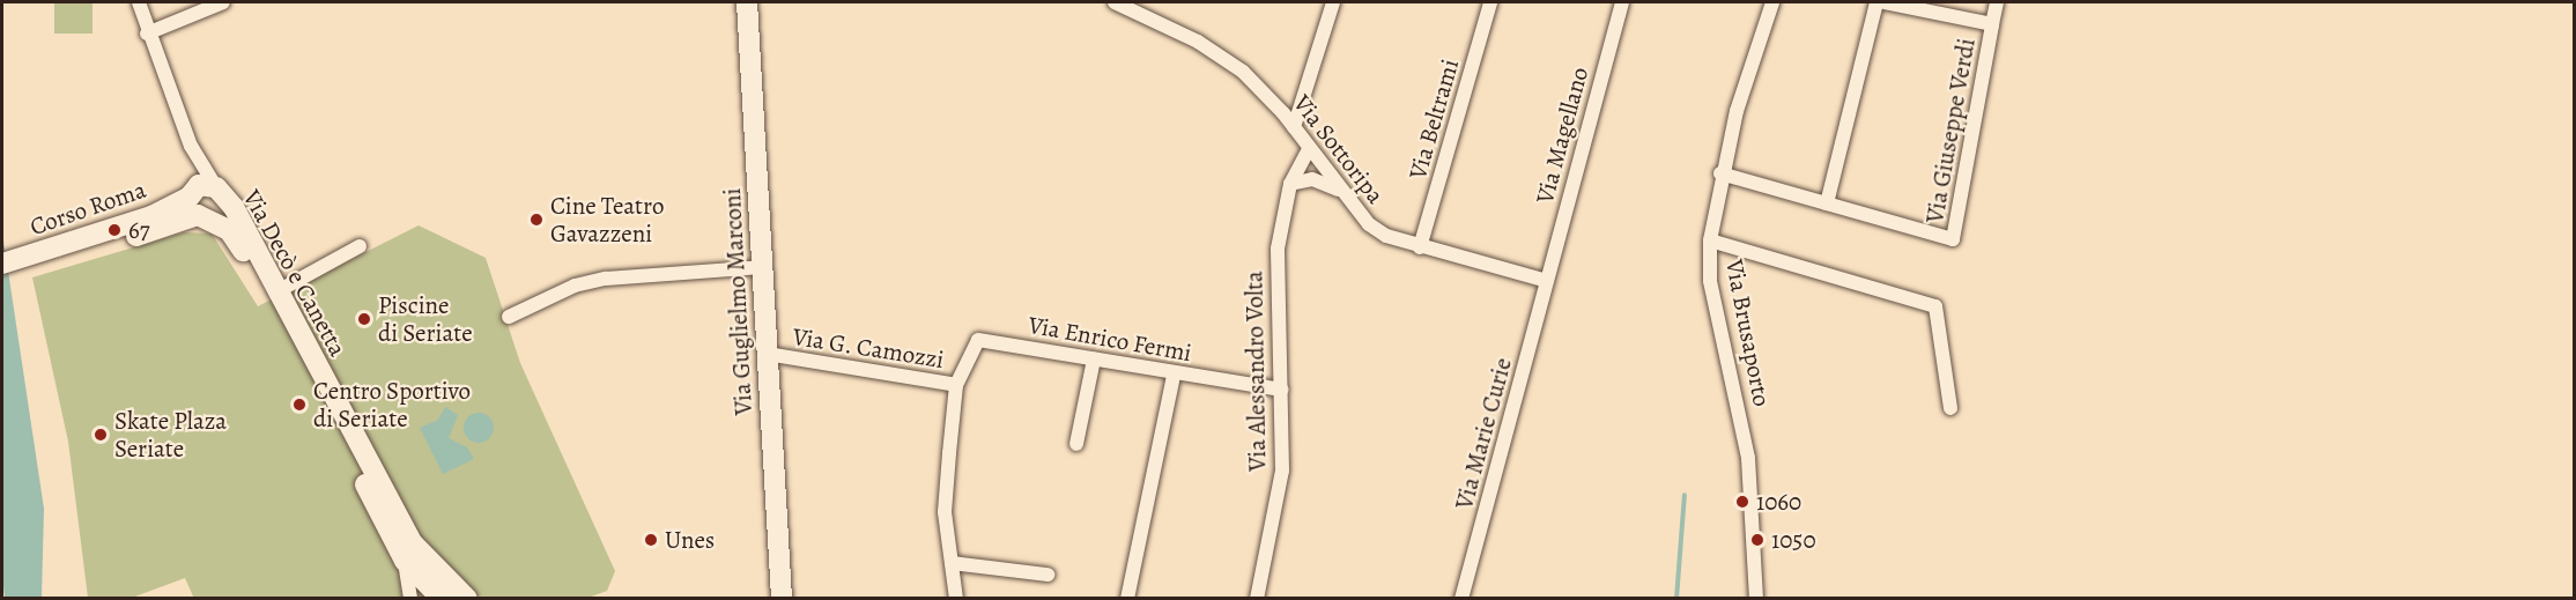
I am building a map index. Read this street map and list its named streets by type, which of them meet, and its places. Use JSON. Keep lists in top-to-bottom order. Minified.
{"streets":{"street":["Via Beltrami","Via Giuseppe Verdi","Via Magellano","Via Sottoripa","Corso Roma","Via Decò e Canetta","Via Guglielmo Marconi","Via Brusaporto","Via Enrico Fermi","Via G. Camozzi","Via Alessandro Volta","Via Marie Curie"]},"crossings":[["Via Beltrami","Via Sottoripa"],["Via Giuseppe Verdi","Via Brusaporto"],["Via Magellano","Via Sottoripa"],["Via Magellano","Via Marie Curie"],["Via Sottoripa","Via Alessandro Volta"],["Via Sottoripa","Via Marie Curie"],["Corso Roma","Via Decò e Canetta"],["Via Guglielmo Marconi","Via G. Camozzi"],["Via Enrico Fermi","Via G. Camozzi"],["Via Enrico Fermi","Via Alessandro Volta"]],"places":["Cine Teatro Gavazzeni","67","Piscine di Seriate","Centro Sportivo di Seriate","Skate Plaza Seriate","1060","Unes","1050"]}
